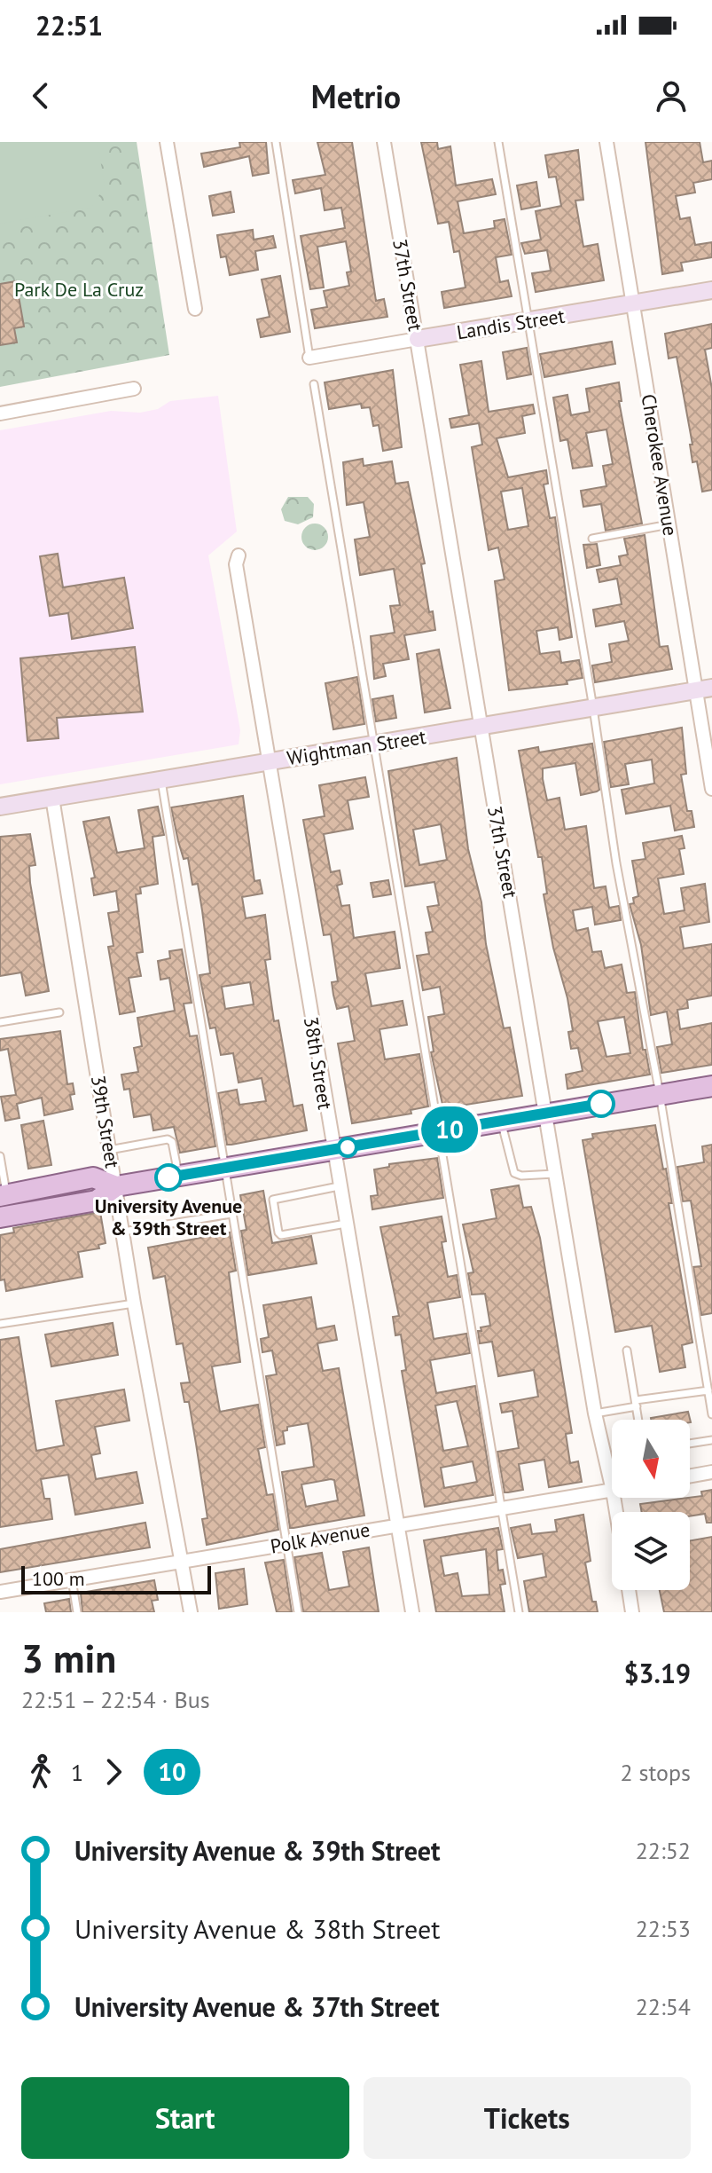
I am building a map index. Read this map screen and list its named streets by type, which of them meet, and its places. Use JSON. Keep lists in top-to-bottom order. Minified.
{"streets":{"main road":["Landis Street","Wightman Street"],"street":["37th Street","Cherokee Avenue","38th Street","39th Street","Polk Avenue"]},"crossings":[["37th Street","Landis Street"],["37th Street","Wightman Street"],["Landis Street","Cherokee Avenue"],["Cherokee Avenue","Wightman Street"],["Wightman Street","38th Street"],["Wightman Street","39th Street"],["38th Street","Polk Avenue"],["39th Street","Polk Avenue"]],"parks":["Park De La Cruz"],"places":["University Avenue & 39th Street"],"lines":["bus line 10"],"scale_bar":"100 m","north":"bottom","page":{"status":"22:51","header":"Metrio","on_map":"10","scale":"100 m","heading":["3 min","22:51 – 22:54 · Bus","$3.19"],"legs":["1","10","2 stops"],"list":[{"name":"University Avenue & 39th Street","value":"22:52"},{"name":"University Avenue & 38th Street","value":"22:53"},{"name":"University Avenue & 37th Street","value":"22:54"}],"buttons":["Start","Tickets"]}}
